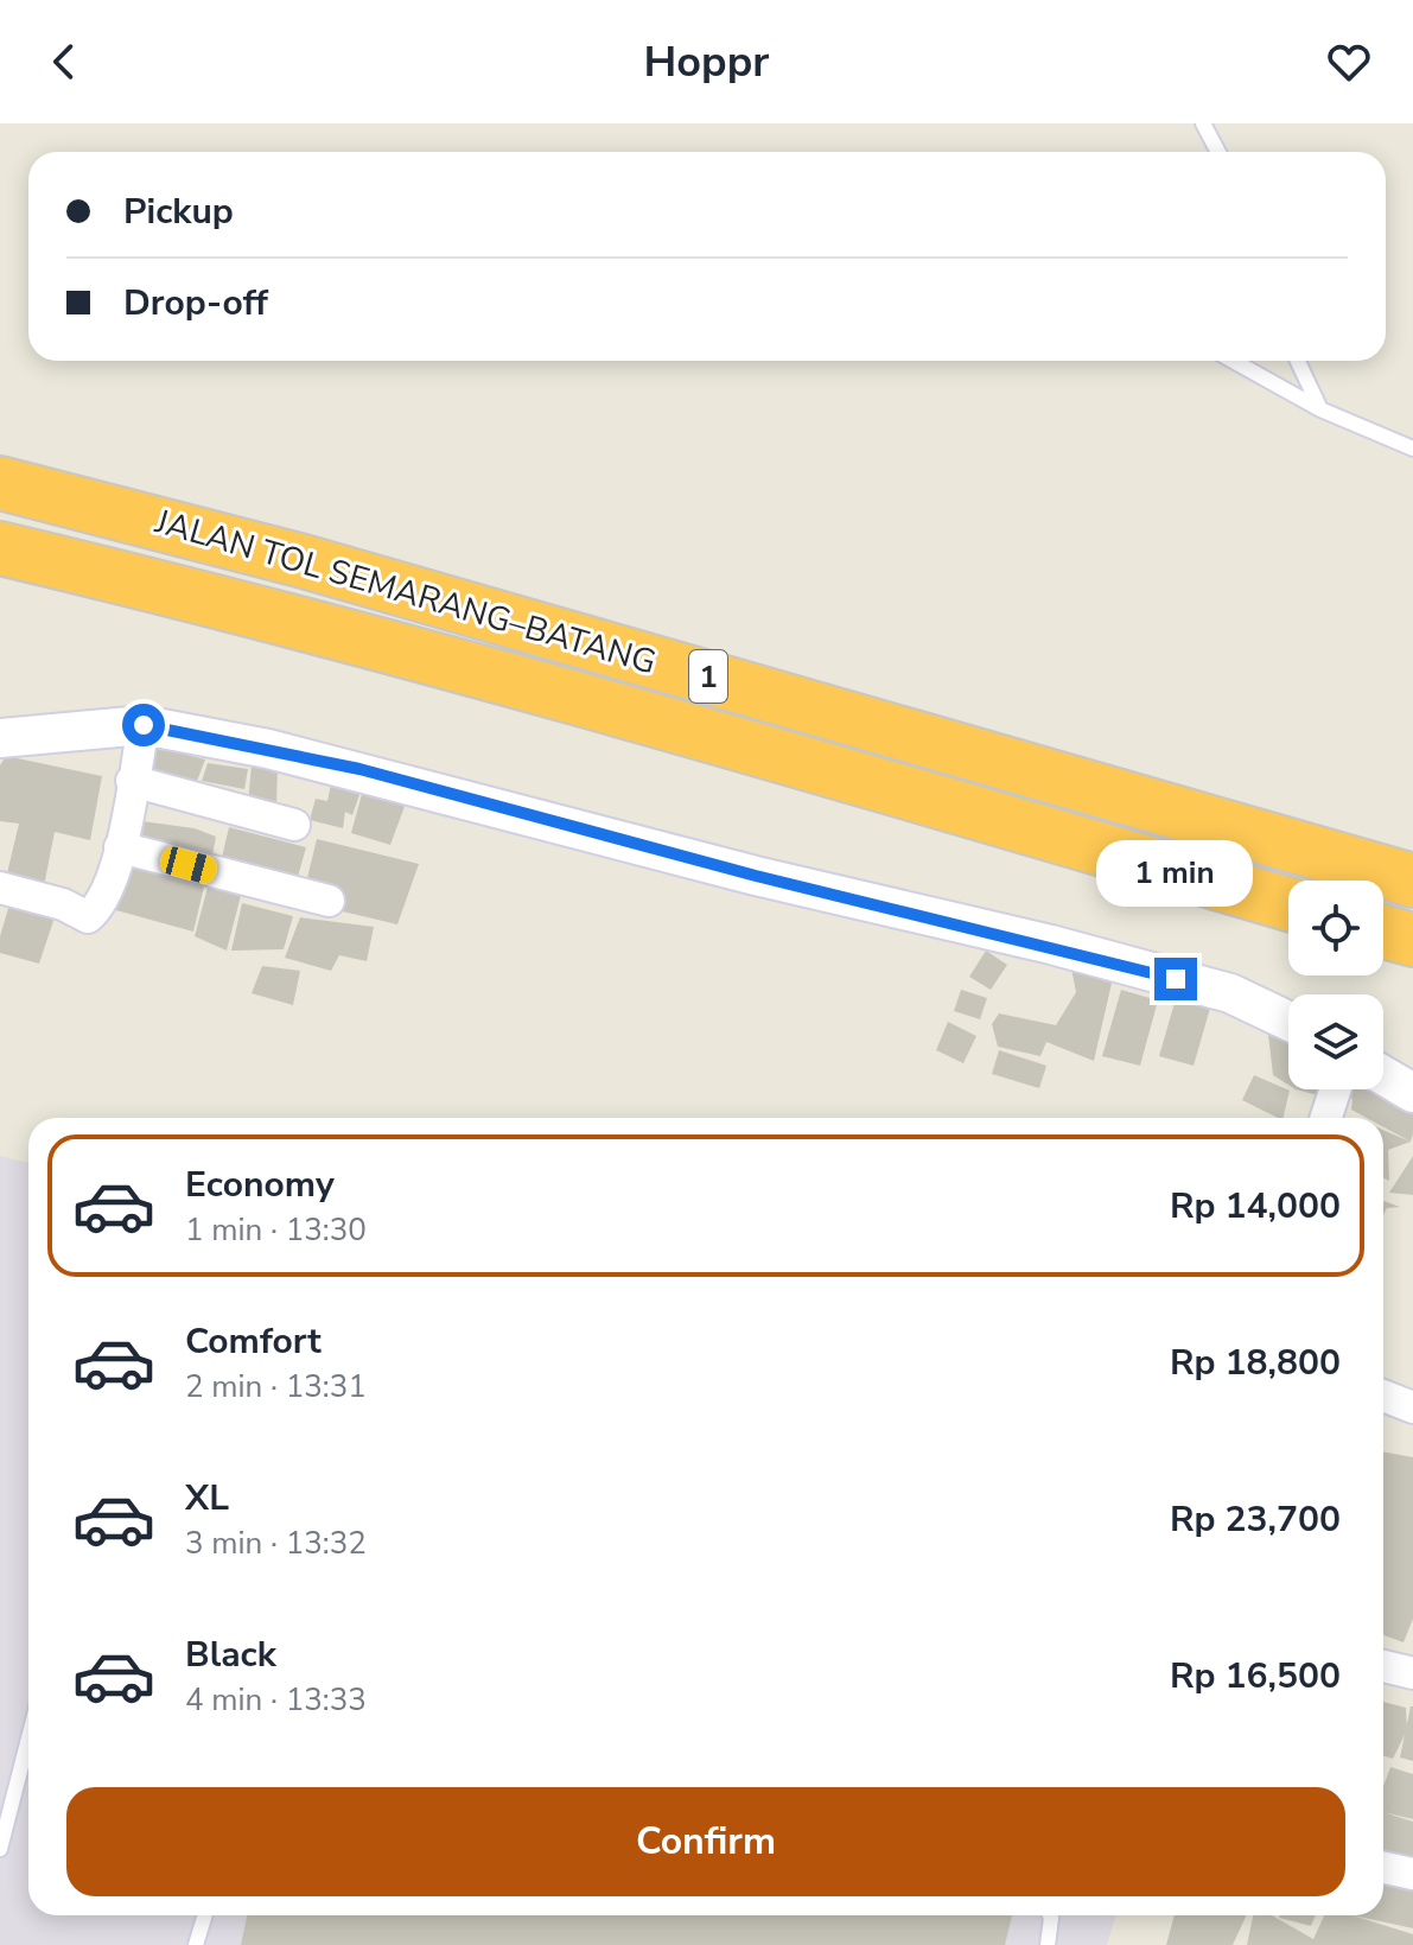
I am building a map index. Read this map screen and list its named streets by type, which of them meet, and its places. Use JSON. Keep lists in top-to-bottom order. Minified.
{"streets":{"highway":["JALAN TOL SEMARANG–BATANG","1"]},"page":{"header":"Hoppr","banner":["Pickup","Drop-off"],"bubble":"1 min","list":[{"name":"Economy","note":"1 min · 13:30","value":"Rp 14,000"},{"name":"Comfort","note":"2 min · 13:31","value":"Rp 18,800"},{"name":"XL","note":"3 min · 13:32","value":"Rp 23,700"},{"name":"Black","note":"4 min · 13:33","value":"Rp 16,500"}],"buttons":"Confirm"}}
